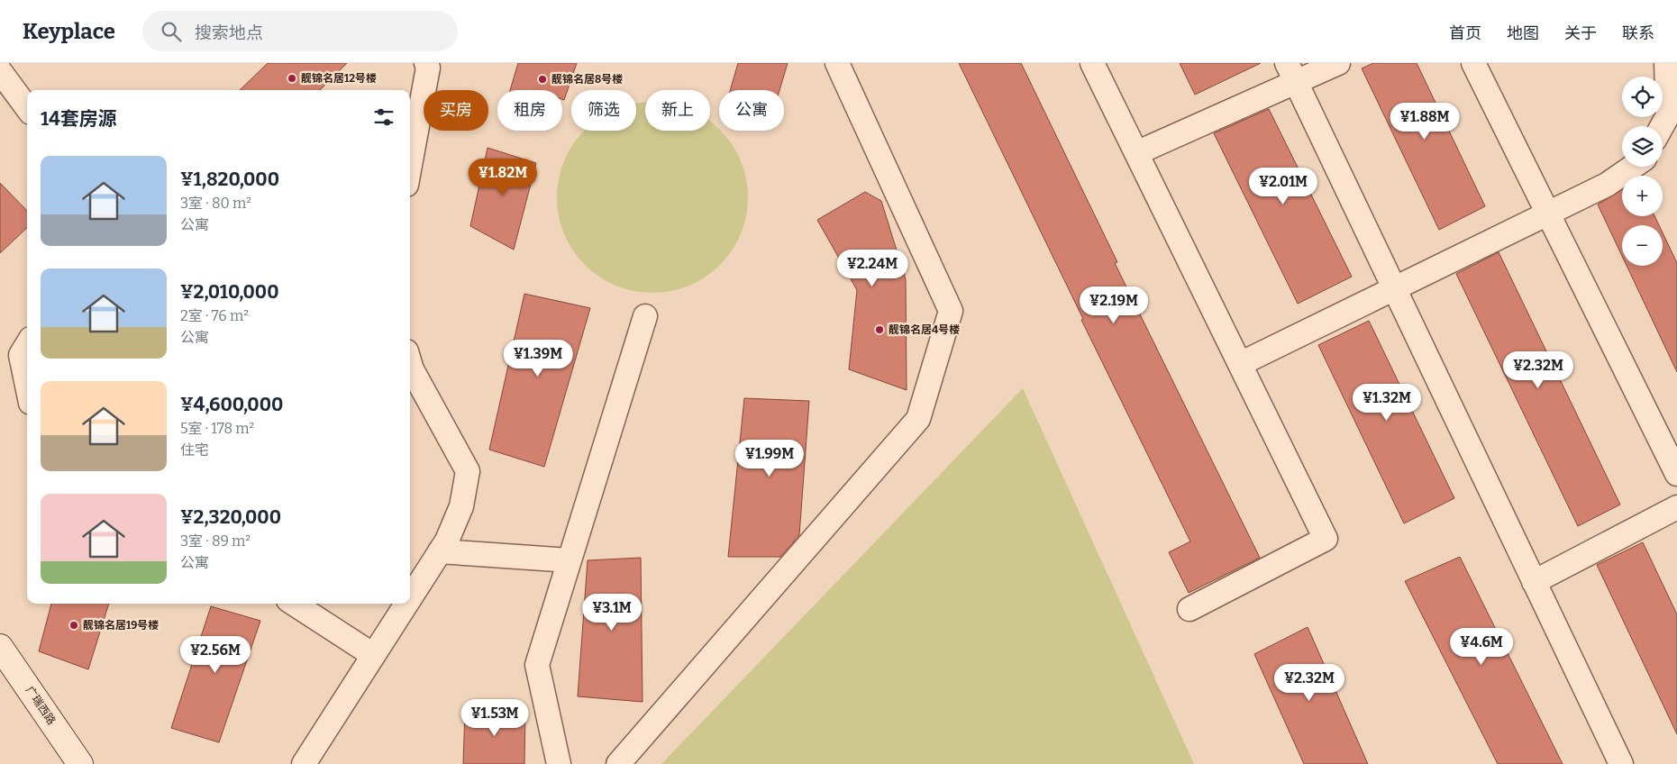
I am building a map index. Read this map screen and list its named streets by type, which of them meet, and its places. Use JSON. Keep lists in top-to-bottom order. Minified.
{"streets":{"street":["广瑞西路"]},"places":["靓锦名居12号楼","靓锦名居8号楼","靓锦名居4号楼","靓锦名居19号楼"],"page":{"header":"Keyplace","search":"搜索地点","nav":["首页","地图","关于","联系"],"map_buttons":["+","−"],"chip":["买房","租房","筛选","新上","公寓"],"heading":"14套房源","price":["¥1.88M","¥1.82M","¥2.01M","¥2.24M","¥2.19M","¥1.39M","¥2.32M","¥1.32M","¥1.99M","¥3.1M","¥4.6M","¥2.56M","¥2.32M","¥1.53M"],"list":[{"name":"¥1,820,000","note":"3室 · 80 m² · 公寓"},{"name":"¥2,010,000","note":"2室 · 76 m² · 公寓"},{"name":"¥4,600,000","note":"5室 · 178 m² · 住宅"},{"name":"¥2,320,000","note":"3室 · 89 m² · 公寓"}]}}
